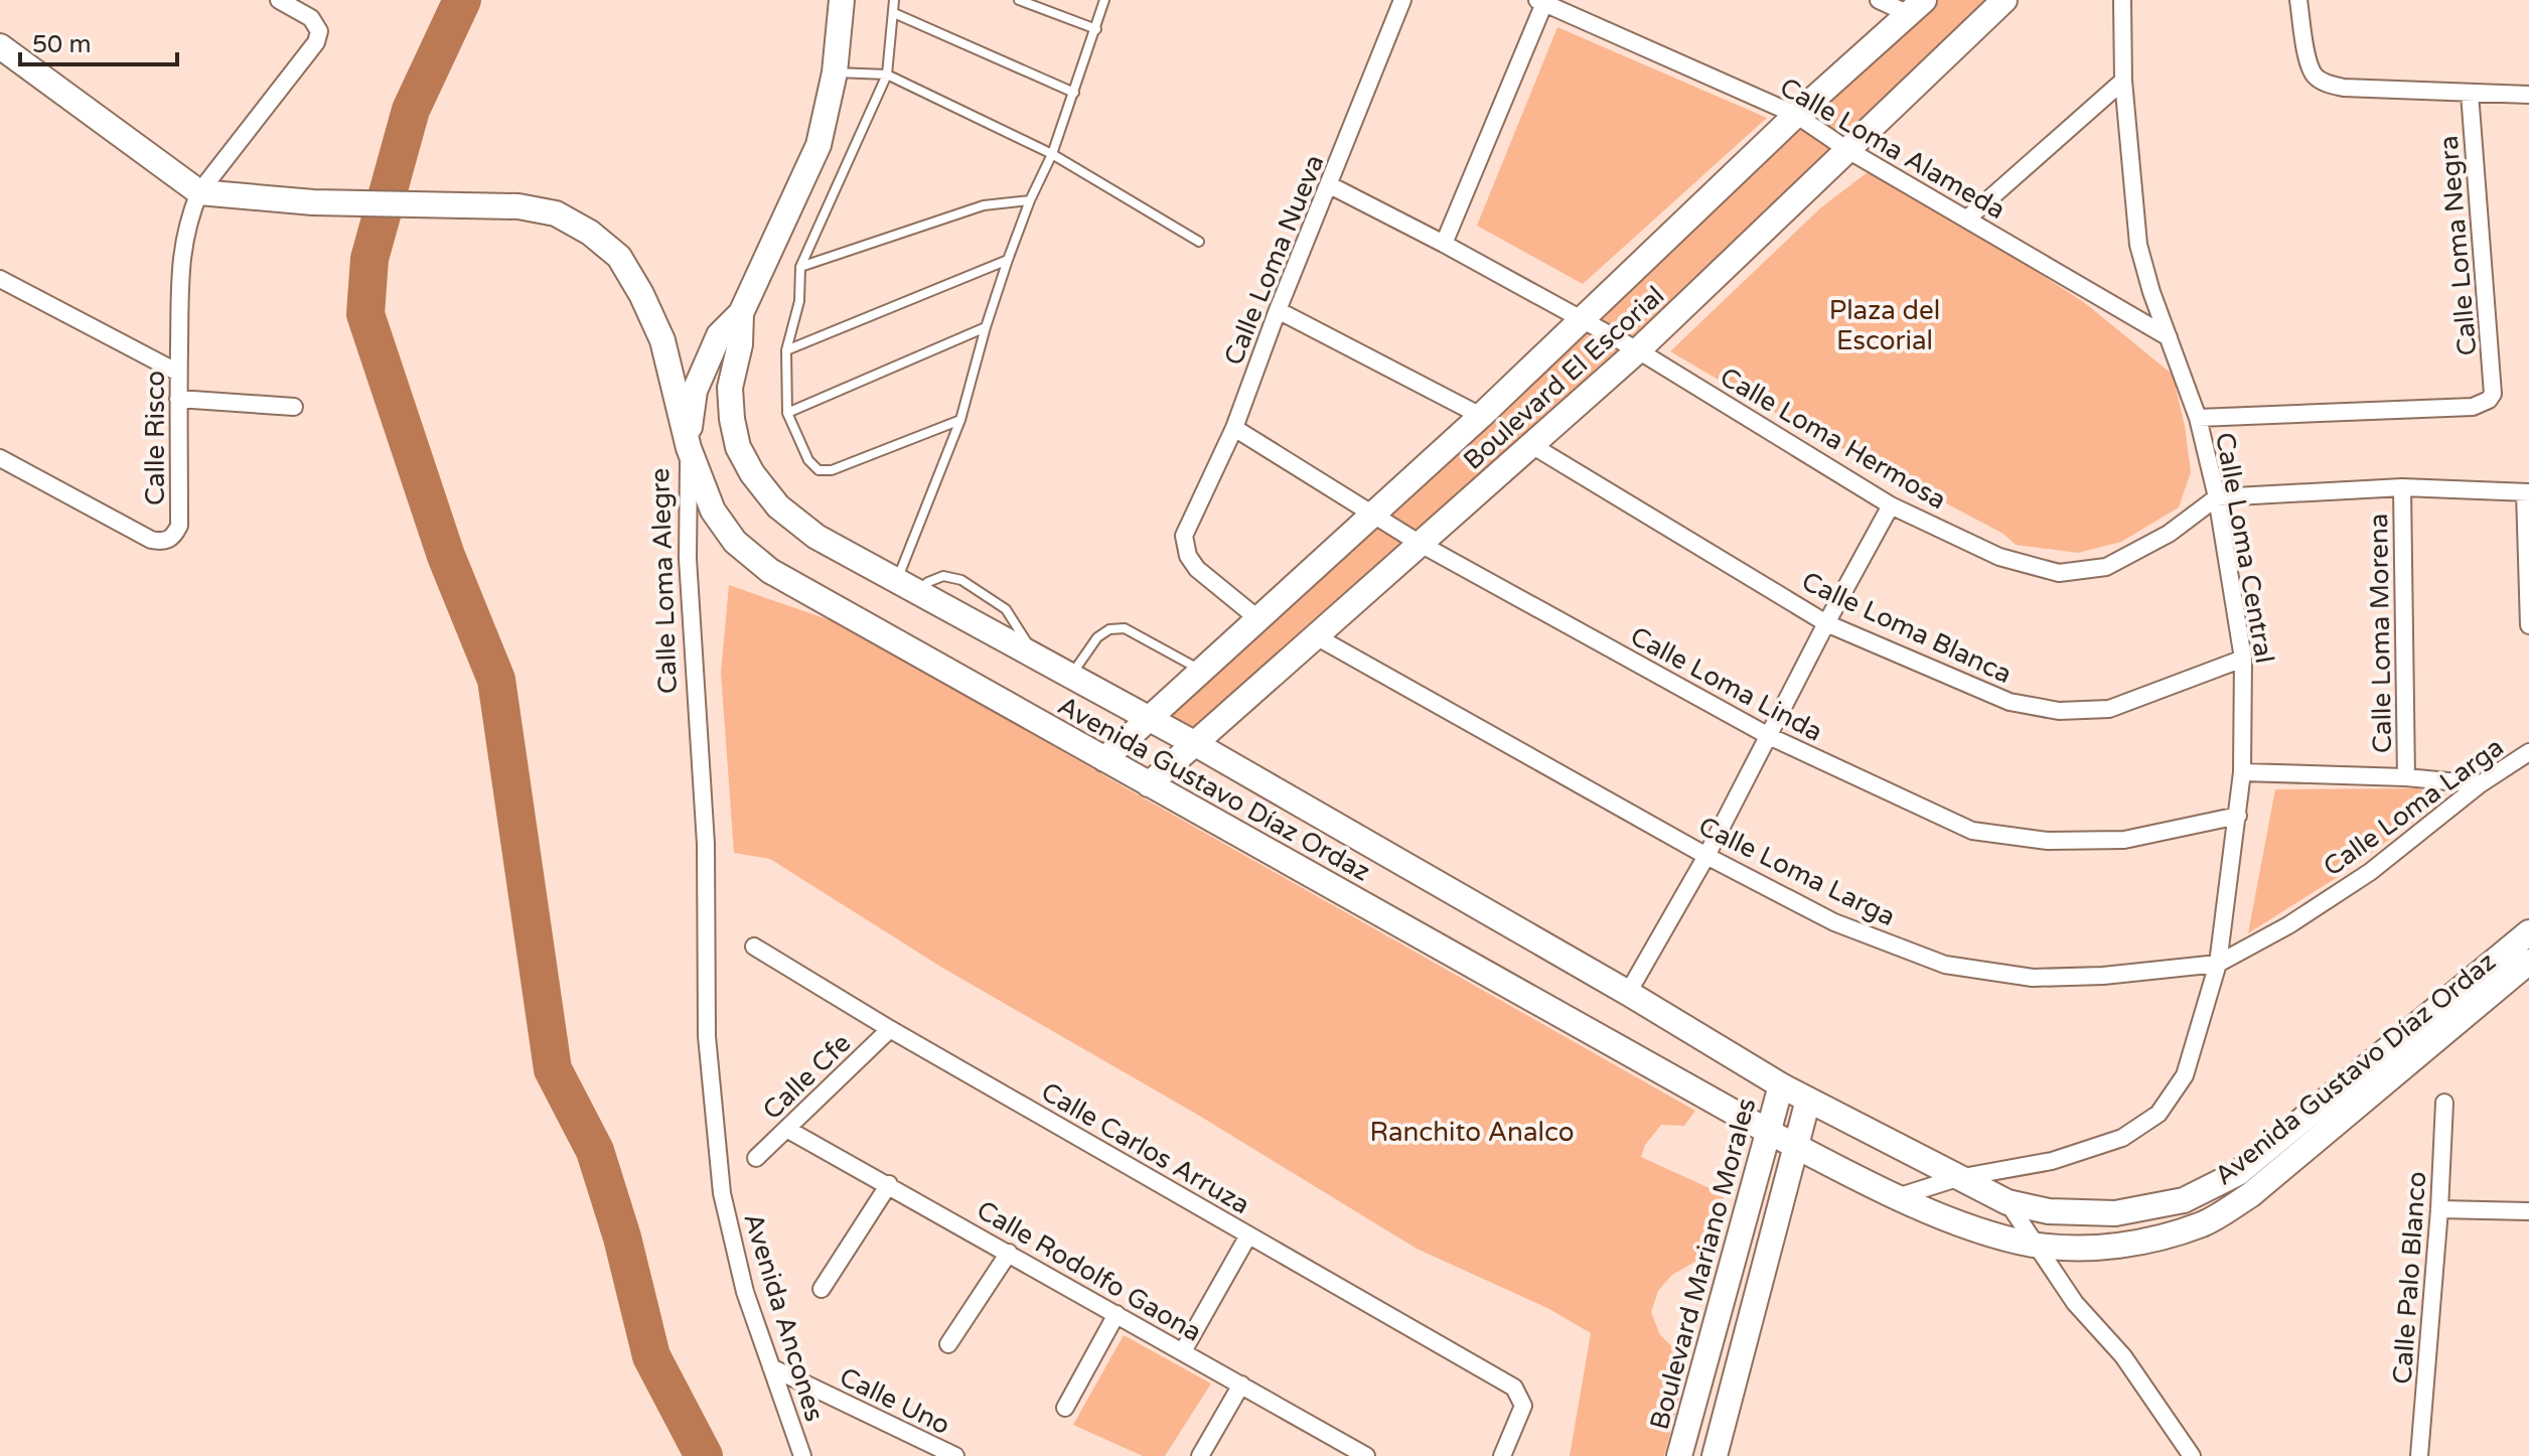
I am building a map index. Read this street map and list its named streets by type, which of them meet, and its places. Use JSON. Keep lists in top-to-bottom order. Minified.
{"streets":{"street":["Calle Loma Alameda","Calle Loma Negra","Calle Loma Nueva","Boulevard El Escorial","Calle Risco","Calle Loma Hermosa","Calle Loma Central","Calle Loma Alegre","Calle Loma Blanca","Calle Loma Morena","Calle Loma Linda","Avenida Gustavo Díaz Ordaz","Calle Loma Larga","Calle Cfe","Calle Carlos Arruza","Boulevard Mariano Morales","Calle Rodolfo Gaona","Calle Palo Blanco","Avenida Ancones","Calle Uno"]},"crossings":[["Calle Loma Alameda","Boulevard El Escorial"],["Calle Loma Alameda","Calle Loma Central"],["Calle Loma Negra","Calle Loma Central"],["Calle Loma Nueva","Boulevard El Escorial"],["Calle Loma Nueva","Calle Loma Hermosa"],["Calle Loma Nueva","Calle Loma Linda"],["Boulevard El Escorial","Calle Loma Hermosa"],["Boulevard El Escorial","Calle Loma Blanca"],["Boulevard El Escorial","Calle Loma Linda"],["Boulevard El Escorial","Avenida Gustavo Díaz Ordaz"],["Boulevard El Escorial","Calle Loma Larga"],["Calle Risco","Avenida Gustavo Díaz Ordaz"],["Calle Loma Hermosa","Calle Loma Central"],["Calle Loma Central","Calle Loma Blanca"],["Calle Loma Central","Calle Loma Linda"],["Calle Loma Central","Avenida Gustavo Díaz Ordaz"],["Calle Loma Central","Calle Loma Larga"],["Calle Loma Alegre","Avenida Gustavo Díaz Ordaz"],["Calle Loma Alegre","Avenida Ancones"],["Avenida Gustavo Díaz Ordaz","Boulevard Mariano Morales"],["Calle Cfe","Calle Carlos Arruza"],["Calle Cfe","Calle Rodolfo Gaona"],["Avenida Ancones","Calle Uno"]],"parks":["Plaza del Escorial","Ranchito Analco"],"scale_bar":"50 m"}
